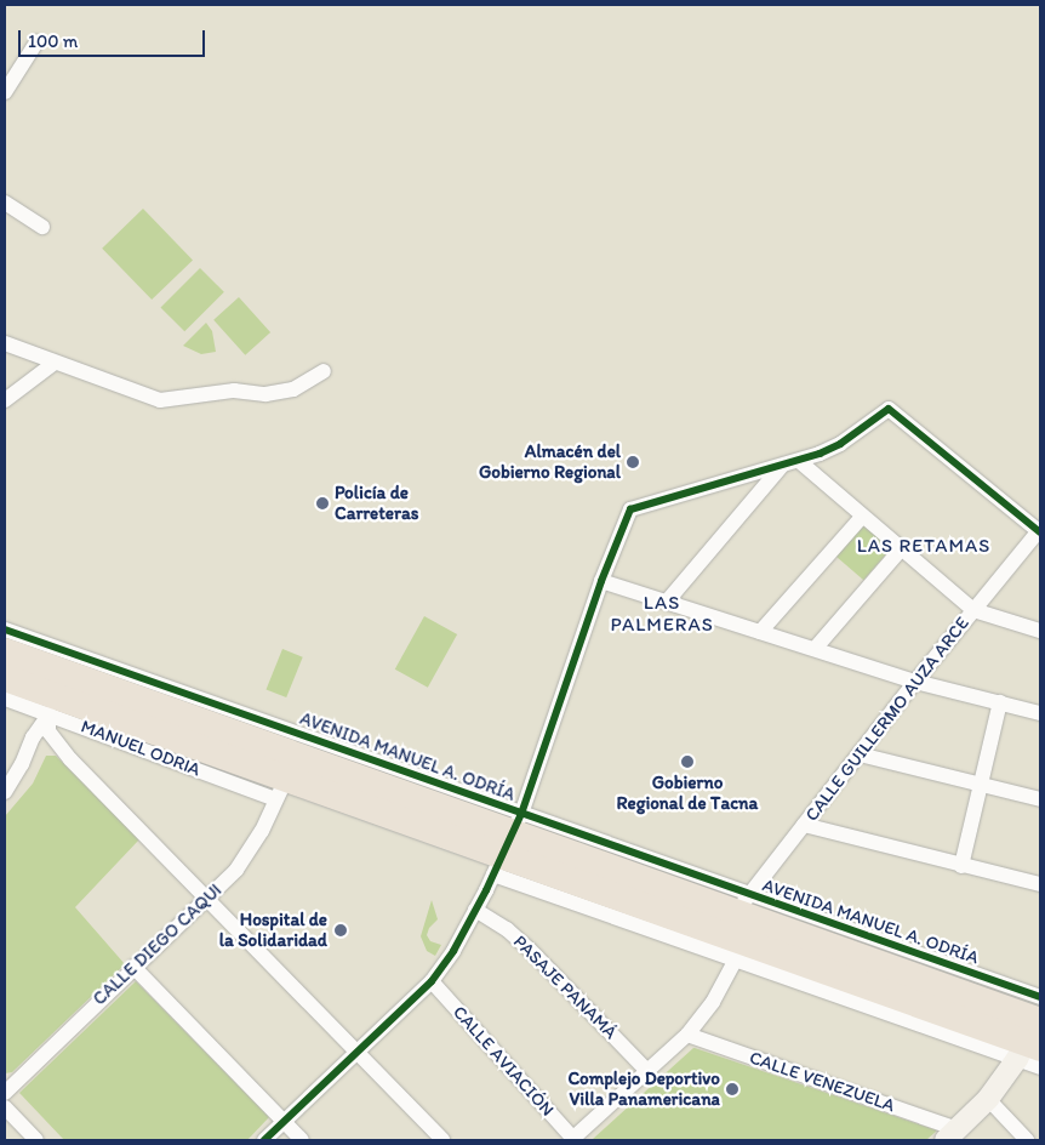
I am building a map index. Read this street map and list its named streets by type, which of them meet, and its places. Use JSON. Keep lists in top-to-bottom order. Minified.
{"streets":{"highway":["AVENIDA MANUEL A. ODRÍA"],"street":["CALLE GUILLERMO AUZA ARCE","CALLE DIEGO CAQUI","PASAJE PANAMÁ","CALLE AVIACIÓN","CALLE VENEZUELA"]},"crossings":[["CALLE GUILLERMO AUZA ARCE","AVENIDA MANUEL A. ODRÍA"],["AVENIDA MANUEL A. ODRÍA","CALLE DIEGO CAQUI"]],"districts":["LAS RETAMAS","LAS PALMERAS"],"places":["Almacén del Gobierno Regional","Policía de Carreteras","Gobierno Regional de Tacna","Hospital de la Solidaridad","Complejo Deportivo Villa Panamericana"],"scale_bar":"100 m"}
